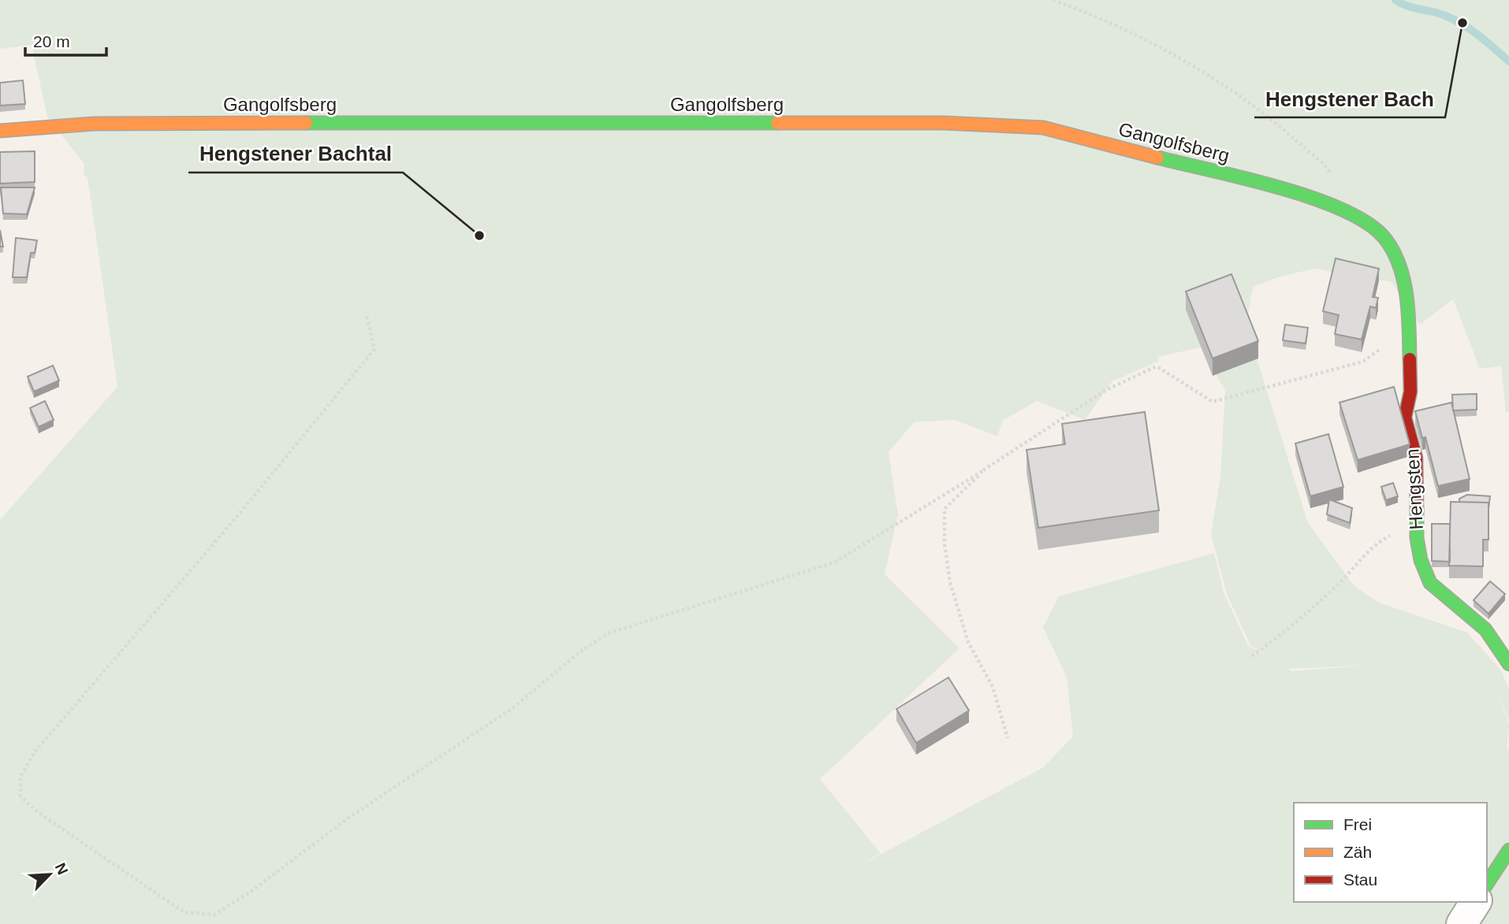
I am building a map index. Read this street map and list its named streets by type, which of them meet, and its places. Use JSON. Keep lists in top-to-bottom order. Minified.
{"streets":{"street":["Gangolfsberg","Hengsten"]},"crossings":[["Gangolfsberg","Hengsten"]],"places":["Hengstener Bach","Hengstener Bachtal"],"legend":["Frei","Zäh","Stau"],"scale_bar":"20 m","north":"top right"}
